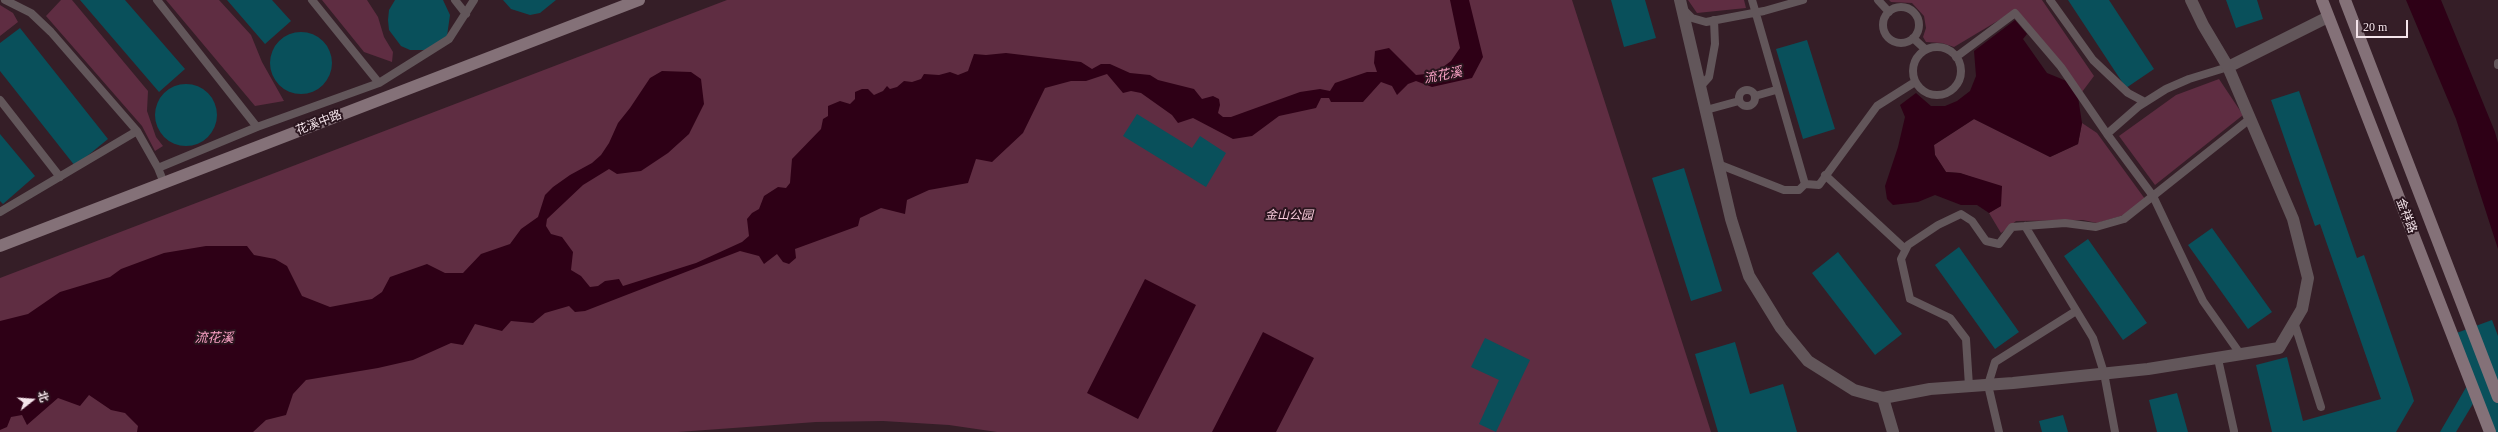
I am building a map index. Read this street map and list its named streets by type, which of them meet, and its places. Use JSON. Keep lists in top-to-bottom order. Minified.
{"streets":{"main road":["花溪中路","金祥路"]},"water":["流花溪"],"parks":["金山公园"],"scale_bar":"20 m","north":"right"}
